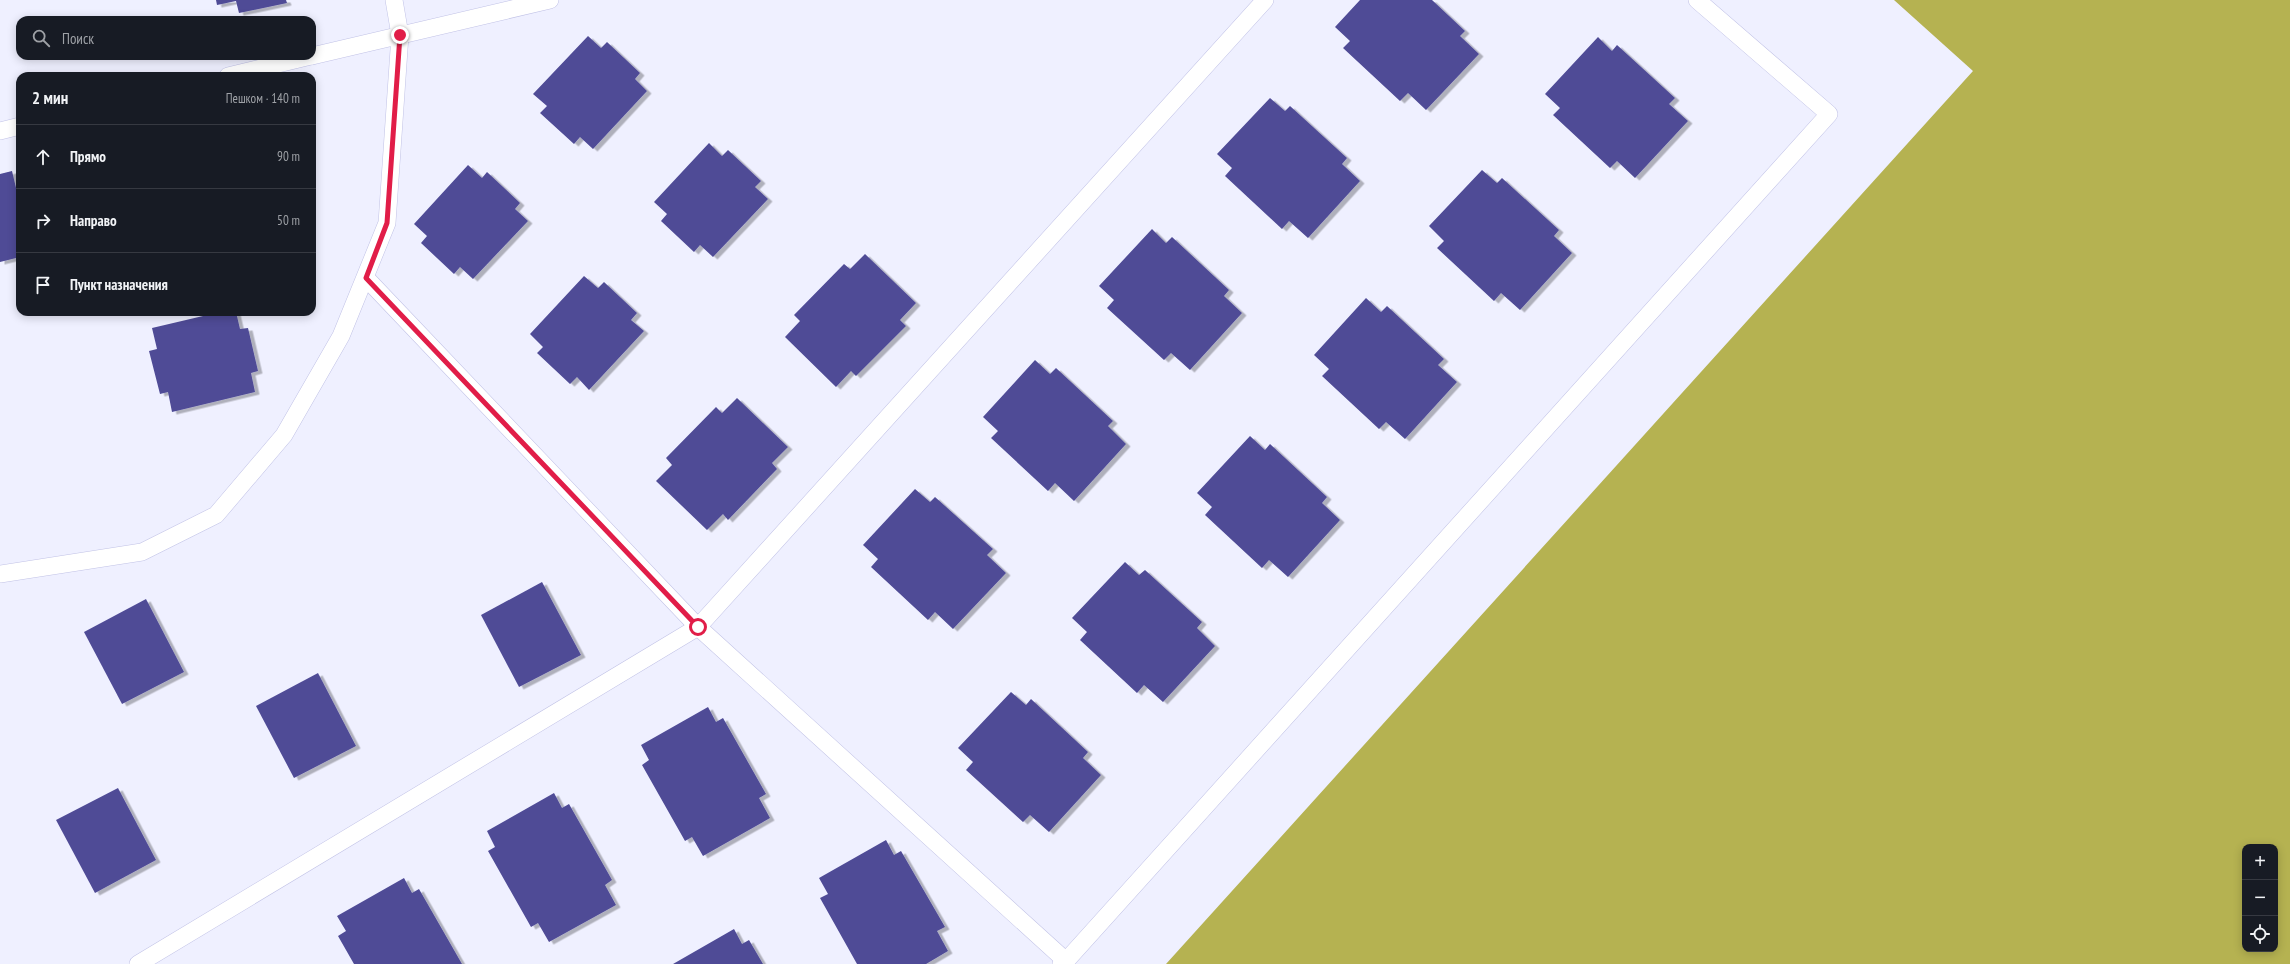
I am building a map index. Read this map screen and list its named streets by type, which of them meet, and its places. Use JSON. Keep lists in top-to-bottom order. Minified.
{"page":{"search":"Поиск","heading":["2 мин","Пешком · 140 m"],"list":[["Прямо","90 m"],["Направо","50 m"],"Пункт назначения"],"map_buttons":["+","−"]}}
